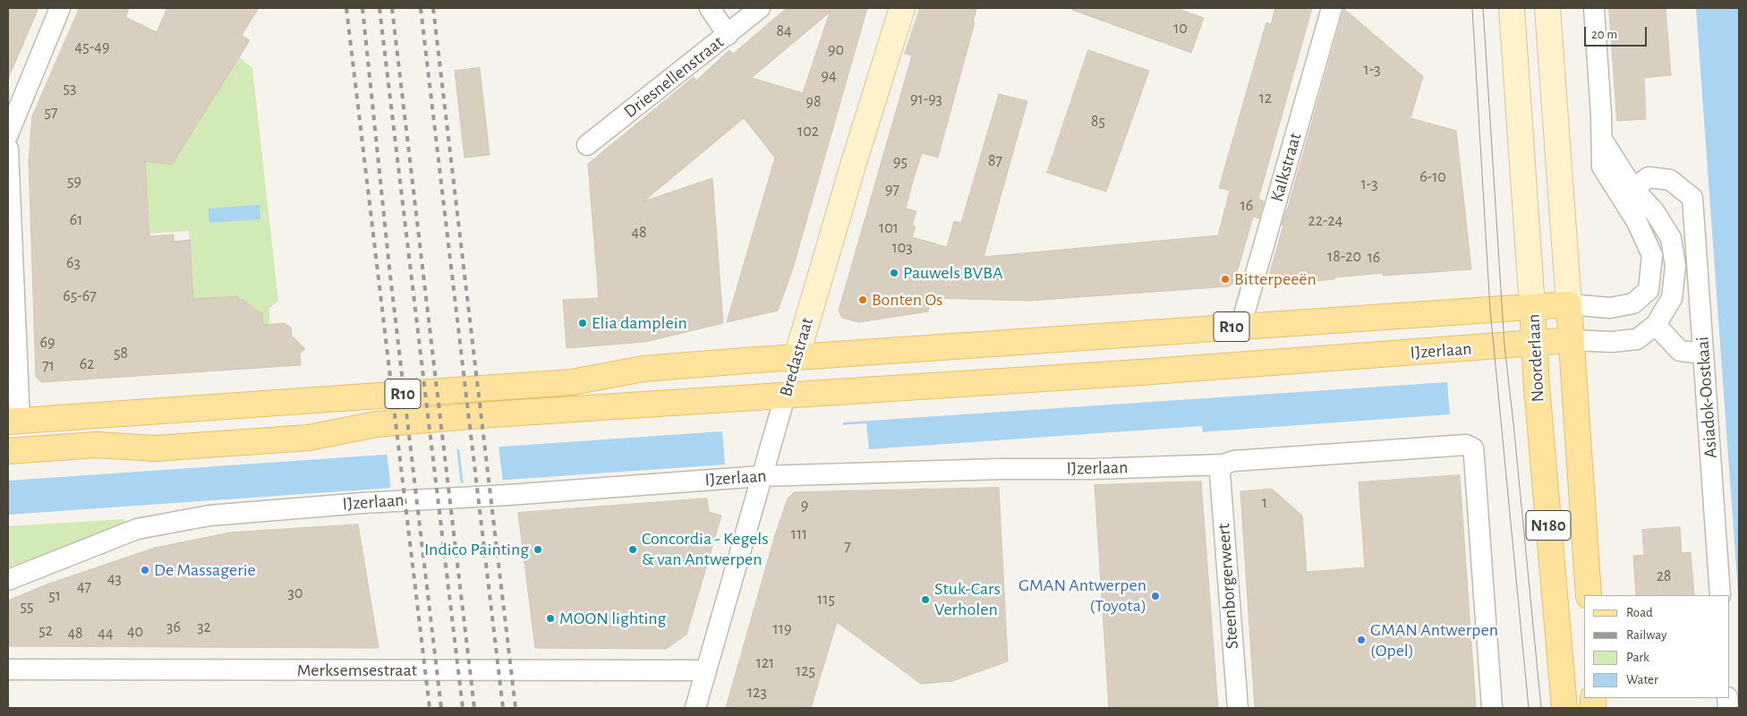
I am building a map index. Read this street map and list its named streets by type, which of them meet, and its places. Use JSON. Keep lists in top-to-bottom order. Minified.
{"streets":{"main road":["R10","IJzerlaan","Bredastraat","Noorderlaan","N180"],"street":["Driesnellenstraat","Kalkstraat","Asiadok-Oostkaai","Steenborgerweert","Merksemsestraat"]},"crossings":[["Kalkstraat","R10"],["R10","IJzerlaan"],["R10","Bredastraat"],["R10","Noorderlaan"],["IJzerlaan","Bredastraat"],["IJzerlaan","Noorderlaan"],["IJzerlaan","Steenborgerweert"],["Bredastraat","Merksemsestraat"]],"places":["Pauwels BVBA","Bitterpeeën","Bonten Os","Elia damplein","Indico Painting","Concordia - Kegels & van Antwerpen","De Massagerie","GMAN Antwerpen (Toyota)","Stuk-Cars Verholen","MOON lighting","GMAN Antwerpen (Opel)"],"house_numbers":["10","84","45-49","90","1-3","94","53","12","91-93","98","57","85","102","87","95","6-10","59","1-3","97","16","61","22-24","101","48","103","18-20","16","63","65-67","69","58","62","71","1","9","111","7","28","43","47","30","51","115","55","36","32","119","52","40","48","44","121","125","123"],"legend":["Road","Railway","Park","Water"],"scale_bar":"20 m"}
